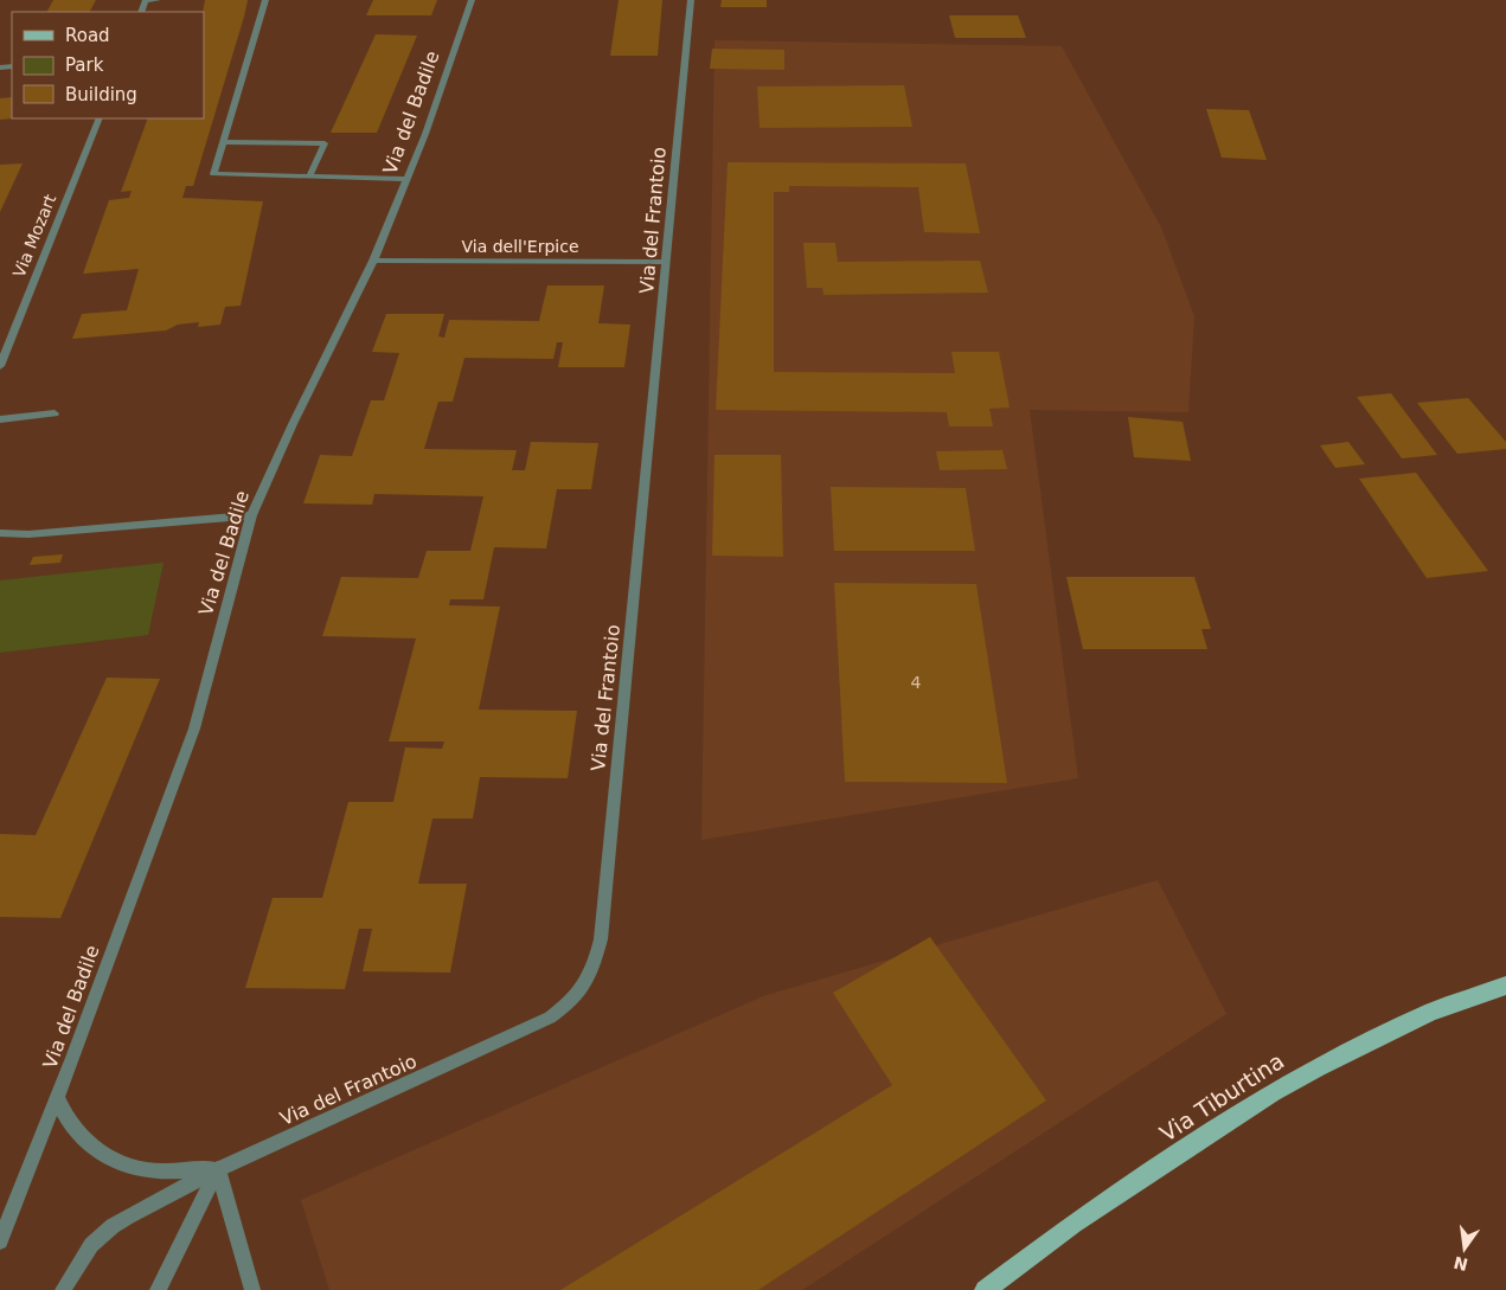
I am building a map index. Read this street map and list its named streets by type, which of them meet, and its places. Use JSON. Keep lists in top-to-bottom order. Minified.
{"streets":{"main road":["Via Tiburtina"],"street":["Via del Badile","Via del Frantoio","Via Mozart","Via dell'Erpice"]},"crossings":[["Via del Badile","Via dell'Erpice"],["Via del Frantoio","Via dell'Erpice"]],"house_numbers":["4"],"legend":["Road","Park","Building"],"north":"bottom"}
